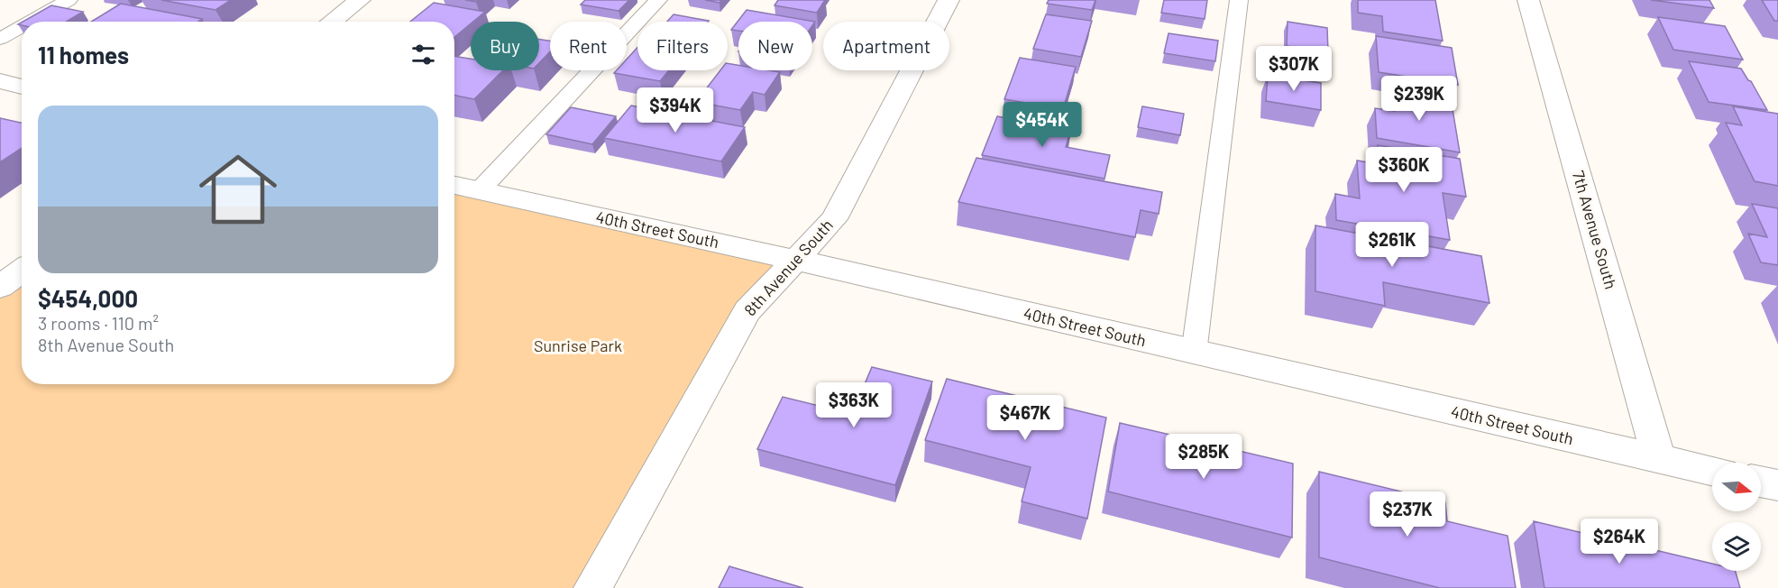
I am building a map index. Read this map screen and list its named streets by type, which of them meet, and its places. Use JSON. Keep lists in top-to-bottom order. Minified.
{"streets":{"street":["40th Street South","7th Avenue South","8th Avenue South"]},"crossings":[["40th Street South","7th Avenue South"],["40th Street South","8th Avenue South"]],"parks":["Sunrise Park"],"north":"right","page":{"chip":["Buy","Rent","Filters","New","Apartment"],"heading":"11 homes","price":["$307K","$239K","$394K","$454K","$360K","$261K","$363K","$467K","$285K","$237K","$264K"],"list":[{"name":"$454,000","note":"3 rooms · 110 m² · 8th Avenue South"}]}}
